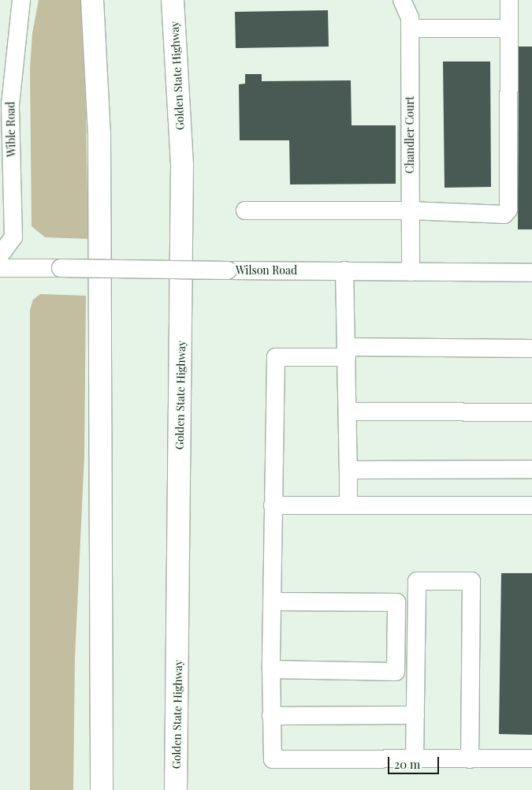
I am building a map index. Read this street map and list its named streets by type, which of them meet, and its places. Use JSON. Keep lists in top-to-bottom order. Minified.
{"streets":{"highway":["Golden State Highway"],"street":["Wible Road","Chandler Court","Wilson Road"]},"crossings":[["Chandler Court","Wilson Road"]],"scale_bar":"20 m"}
